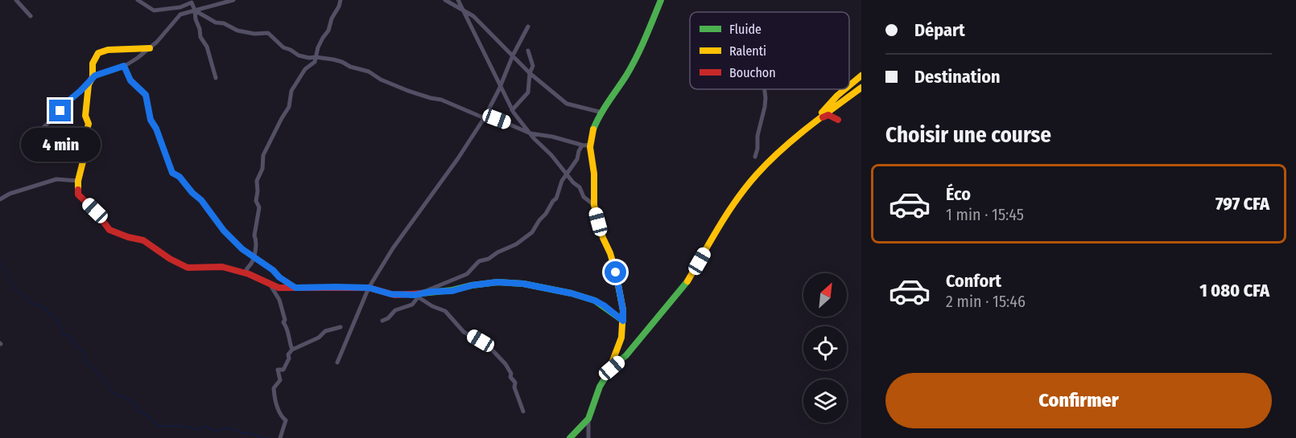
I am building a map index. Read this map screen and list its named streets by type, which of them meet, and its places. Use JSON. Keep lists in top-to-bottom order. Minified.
{"legend":["Fluide","Ralenti","Bouchon"],"north":"top right","page":{"banner":["Départ","Destination"],"heading":"Choisir une course","bubble":"4 min","list":[{"name":"Éco","note":"1 min · 15:45","value":"797 CFA"},{"name":"Confort","note":"2 min · 15:46","value":"1 080 CFA"}],"buttons":"Confirmer"}}
